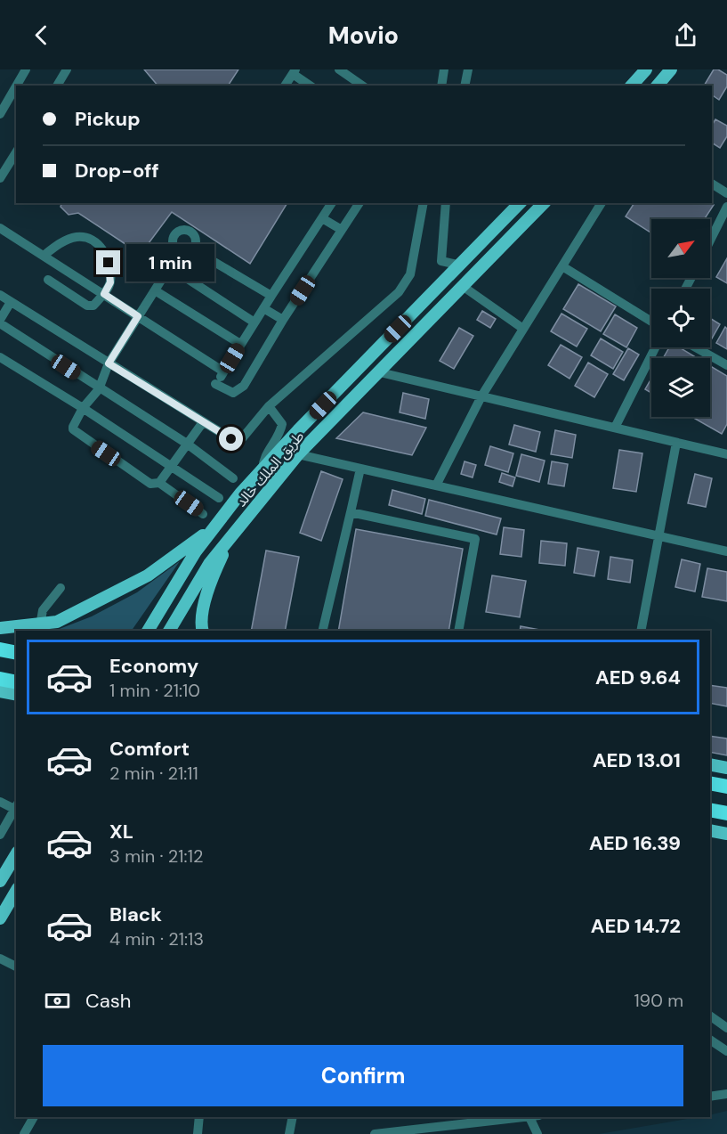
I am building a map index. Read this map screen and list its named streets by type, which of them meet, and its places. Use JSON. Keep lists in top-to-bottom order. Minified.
{"streets":{"main road":["طريق الملك خالد"]},"north":"top right","page":{"header":"Movio","banner":["Pickup","Drop-off"],"bubble":"1 min","list":[{"name":"Economy","note":"1 min · 21:10","value":"AED 9.64"},{"name":"Comfort","note":"2 min · 21:11","value":"AED 13.01"},{"name":"XL","note":"3 min · 21:12","value":"AED 16.39"},{"name":"Black","note":"4 min · 21:13","value":"AED 14.72"}],"pay":["Cash","190 m"],"buttons":"Confirm"}}
